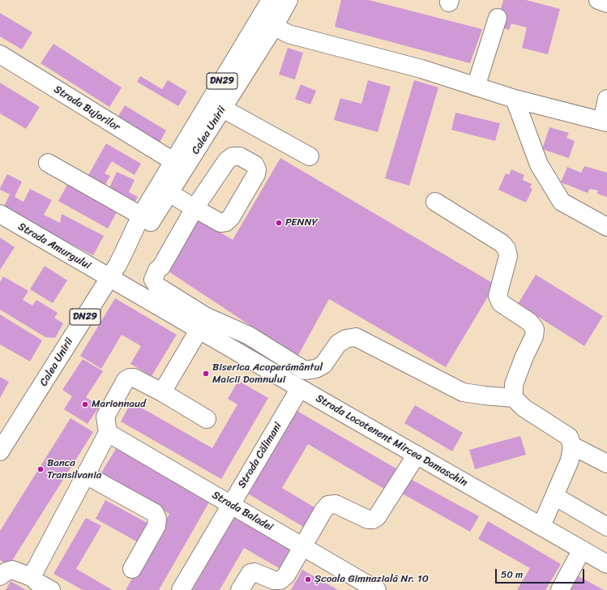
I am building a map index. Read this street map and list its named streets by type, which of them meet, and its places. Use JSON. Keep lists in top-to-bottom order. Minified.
{"streets":{"street":["DN29","Strada Bujorilor","Calea Unirii","Strada Amurgului","Strada Locotenent Mircea Damaschin","Strada Călimani","Strada Baladei"]},"crossings":[["Strada Bujorilor","Calea Unirii"],["Calea Unirii","Strada Amurgului"],["Calea Unirii","Strada Locotenent Mircea Damaschin"],["Strada Amurgului","Strada Locotenent Mircea Damaschin"],["Strada Locotenent Mircea Damaschin","Strada Călimani"],["Strada Călimani","Strada Baladei"]],"places":["PENNY","Biserica Acoperământul Maicii Domnului","Marionnaud","Banca Transilvania","Școala Gimnazială Nr. 10"],"scale_bar":"50 m"}
